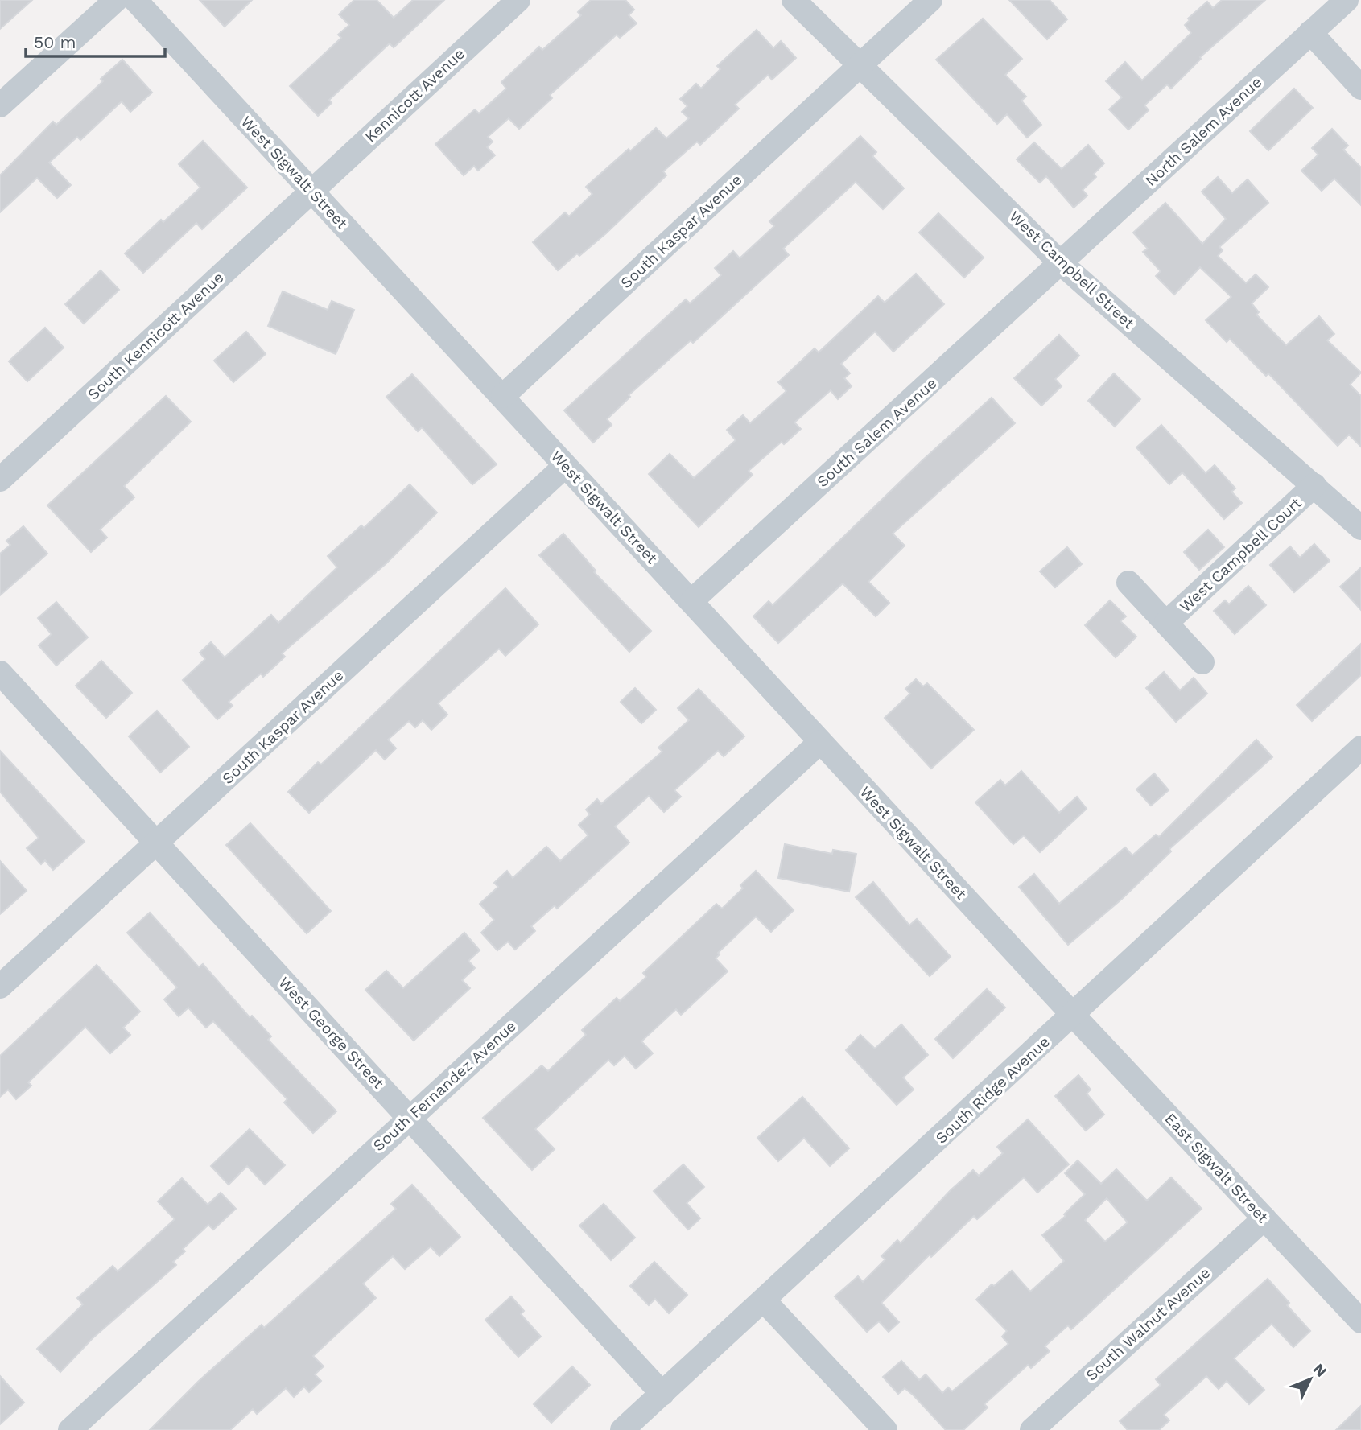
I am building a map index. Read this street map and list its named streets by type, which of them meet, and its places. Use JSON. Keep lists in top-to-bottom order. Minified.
{"streets":{"street":["Kennicott Avenue","North Salem Avenue","West Sigwalt Street","South Kaspar Avenue","West Campbell Street","South Kennicott Avenue","South Salem Avenue","West Campbell Court","West George Street","South Fernandez Avenue","South Ridge Avenue","East Sigwalt Street","South Walnut Avenue"]},"crossings":[["Kennicott Avenue","West Sigwalt Street"],["Kennicott Avenue","South Kennicott Avenue"],["North Salem Avenue","West Campbell Street"],["North Salem Avenue","South Salem Avenue"],["West Sigwalt Street","South Kaspar Avenue"],["West Sigwalt Street","South Kennicott Avenue"],["West Sigwalt Street","South Salem Avenue"],["West Sigwalt Street","South Fernandez Avenue"],["West Sigwalt Street","South Ridge Avenue"],["West Sigwalt Street","East Sigwalt Street"],["South Kaspar Avenue","West Campbell Street"],["South Kaspar Avenue","West George Street"],["West Campbell Street","South Salem Avenue"],["West Campbell Street","West Campbell Court"],["West George Street","South Fernandez Avenue"],["West George Street","South Ridge Avenue"],["South Ridge Avenue","East Sigwalt Street"],["East Sigwalt Street","South Walnut Avenue"]],"scale_bar":"50 m","north":"top right"}
